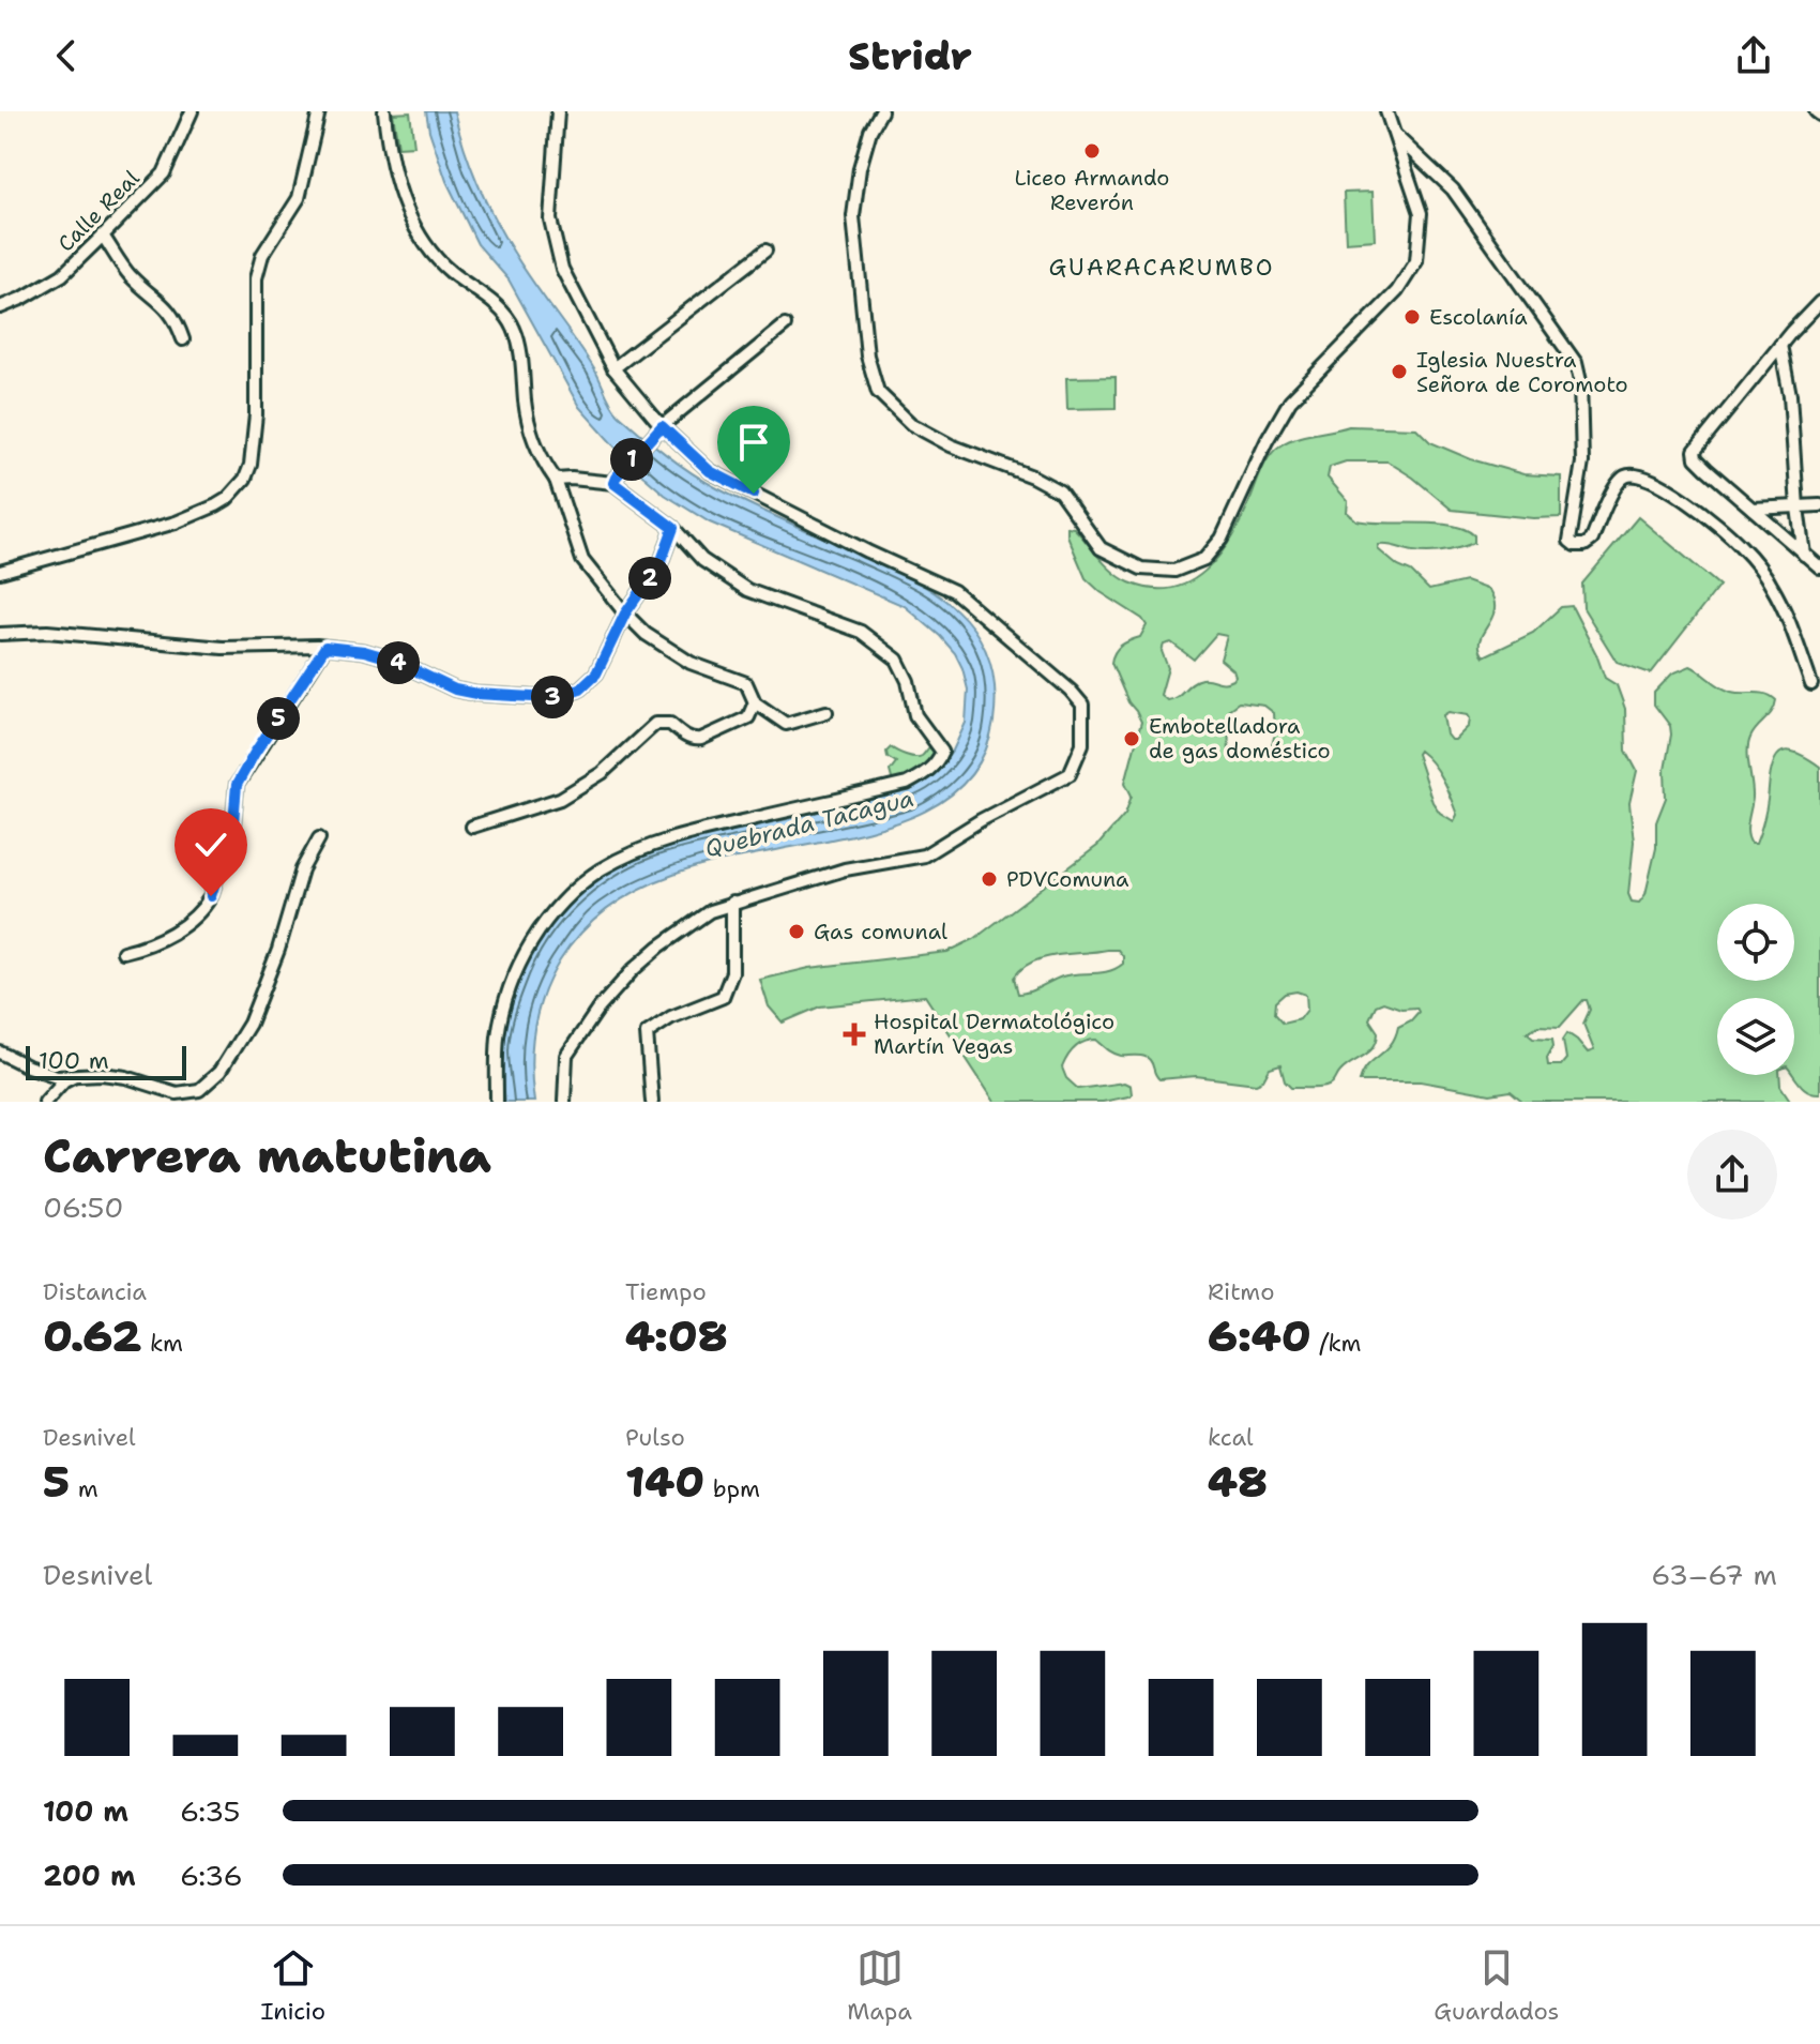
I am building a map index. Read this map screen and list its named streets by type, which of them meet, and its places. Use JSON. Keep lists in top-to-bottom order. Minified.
{"streets":{"street":["Calle Real"]},"districts":["GUARACARUMBO"],"water":["Quebrada Tacagua"],"places":{"other":["Liceo Armando Reverón","Escolanía","Iglesia Nuestra Señora de Coromoto","Embotelladora de gas doméstico","PDVComuna","Gas comunal"],"health":["Hospital Dermatológico Martín Vegas"]},"scale_bar":"100 m","page":{"header":"Stridr","pins":["1","2","4","3","5"],"scale":"100 m","heading":["Carrera matutina","06:50"],"stats":[["Distancia","0.62 km"],["Tiempo","4:08"],["Ritmo","6:40 /km"],["Desnivel","5 m"],["Pulso","140 bpm"],["kcal","48"]],"chart":["Desnivel","63–67 m"],"list":[{"name":"100 m","note":"6:35"},{"name":"200 m","note":"6:36"}],"tabs":["Inicio","Mapa","Guardados"]}}
